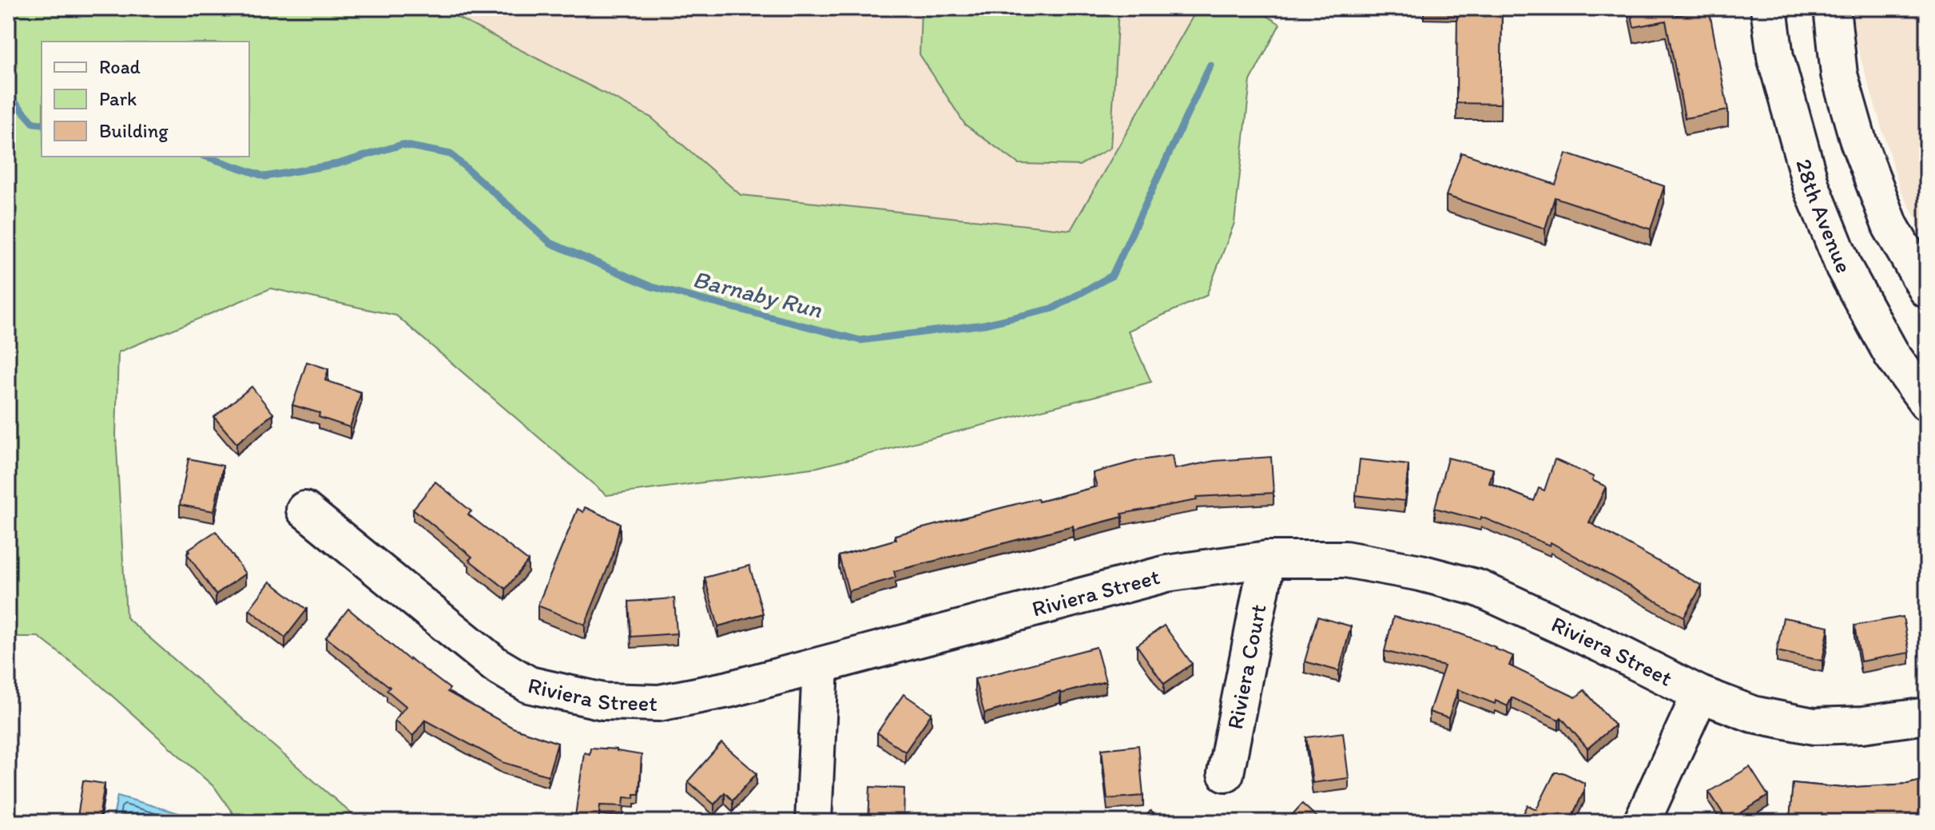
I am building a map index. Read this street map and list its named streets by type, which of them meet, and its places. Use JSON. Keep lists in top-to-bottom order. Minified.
{"streets":{"street":["28th Avenue","Riviera Street","Riviera Court"]},"crossings":[["Riviera Street","Riviera Court"]],"water":["Barnaby Run"],"legend":["Road","Park","Building"]}
